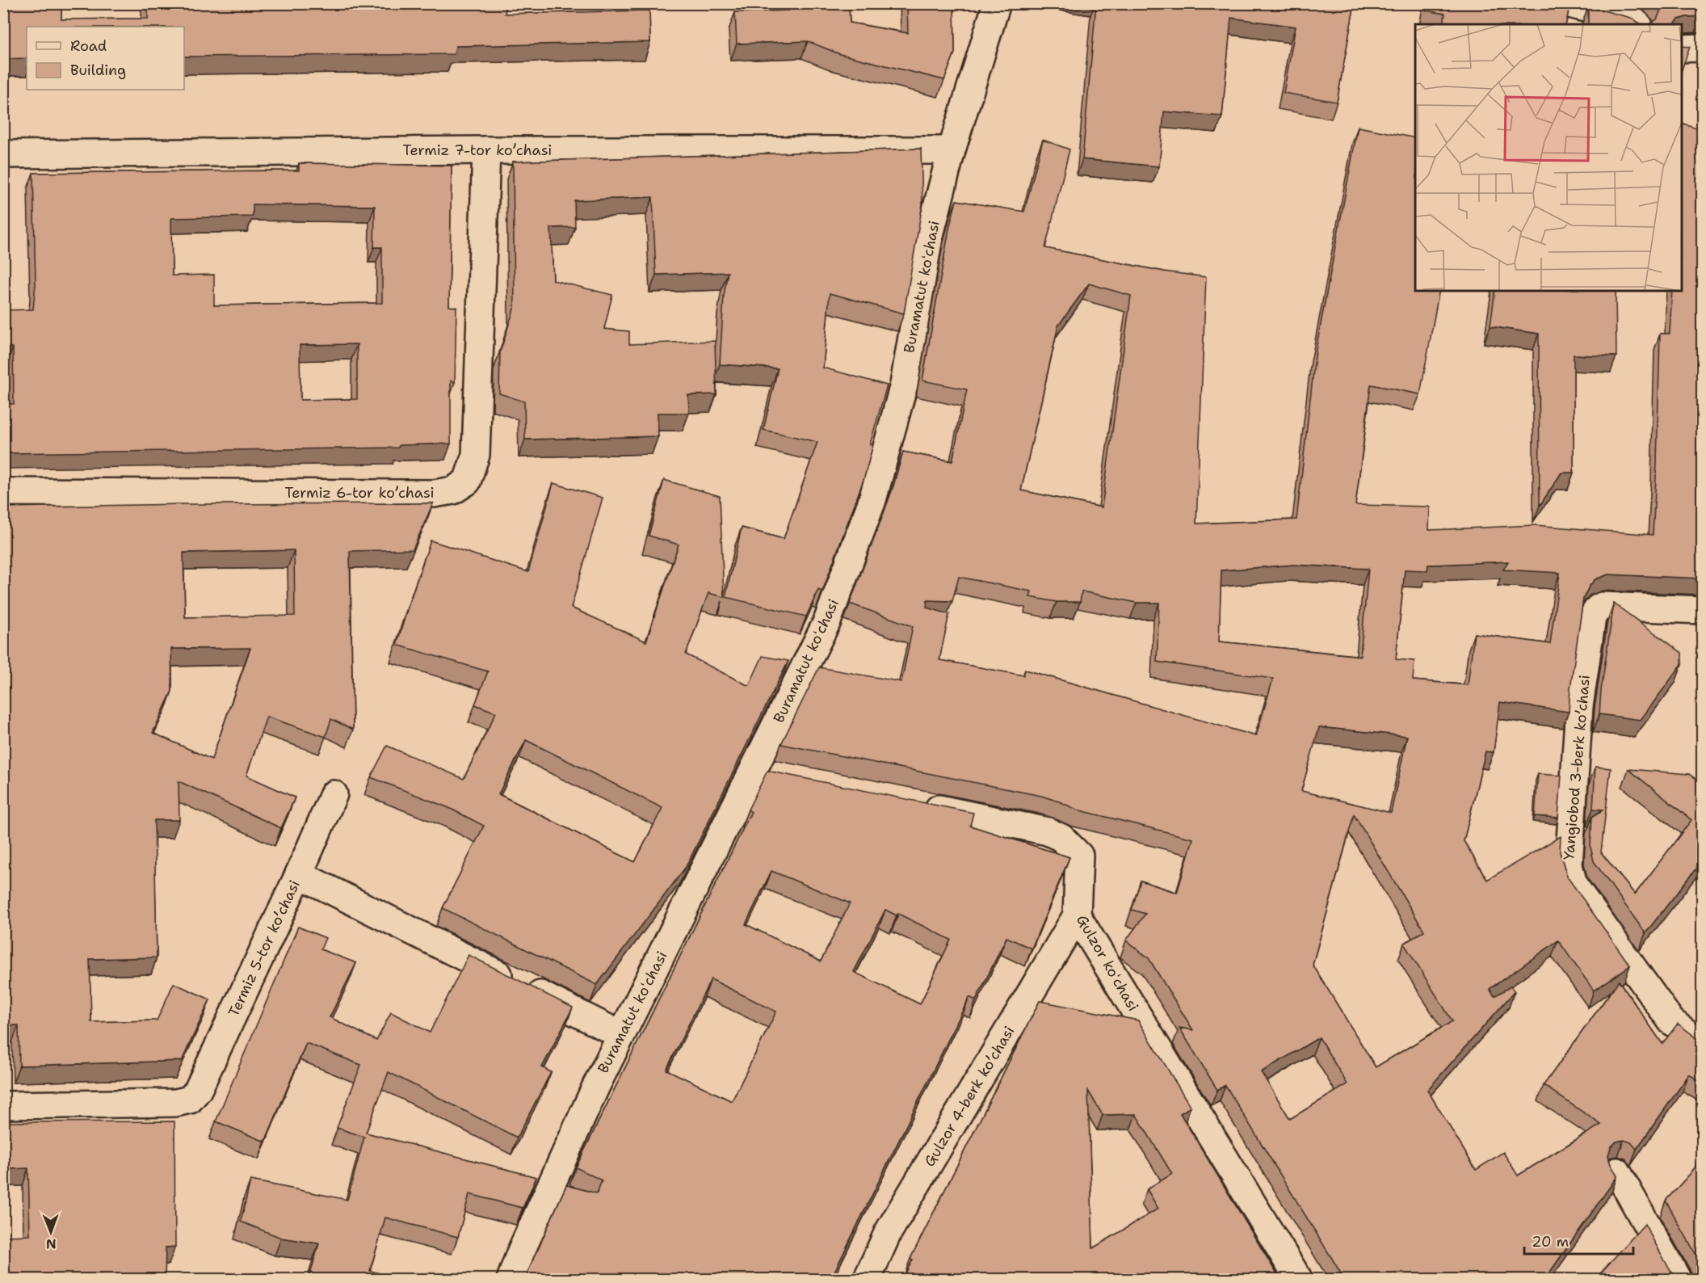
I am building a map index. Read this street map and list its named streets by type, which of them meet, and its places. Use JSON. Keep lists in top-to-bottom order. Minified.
{"streets":{"street":["Termiz 7-tor koʼchasi","Buramatut koʻchasi","Termiz 6-tor koʼchasi","Yangiobod 3-berk koʼchasi","Termiz 5-tor koʼchasi","Gulzor koʻchasi","Gulzor 4-berk koʼchasi"]},"crossings":[["Termiz 7-tor koʼchasi","Buramatut koʻchasi"],["Termiz 7-tor koʼchasi","Termiz 6-tor koʼchasi"],["Buramatut koʻchasi","Termiz 5-tor koʼchasi"],["Gulzor koʻchasi","Gulzor 4-berk koʼchasi"]],"legend":["Road","Building"],"scale_bar":"20 m","north":"bottom"}
